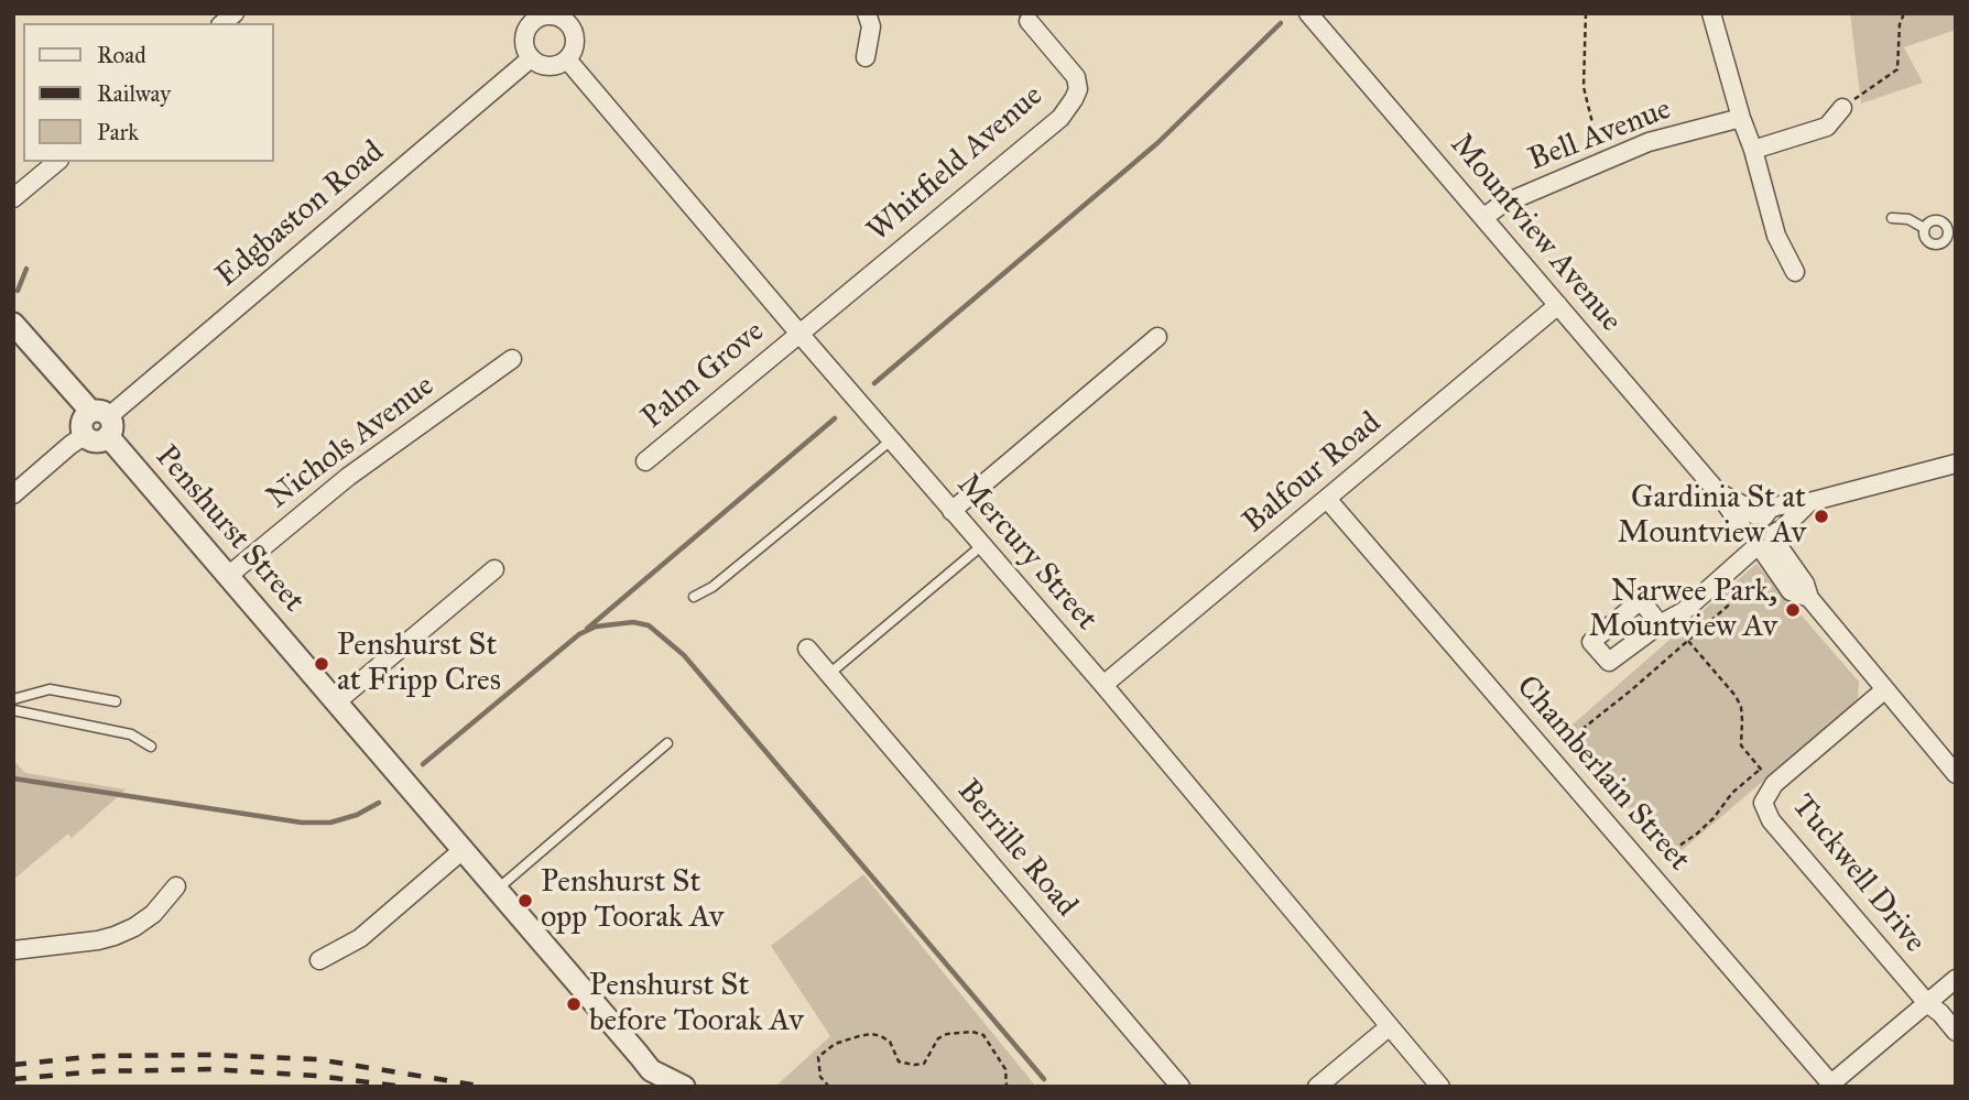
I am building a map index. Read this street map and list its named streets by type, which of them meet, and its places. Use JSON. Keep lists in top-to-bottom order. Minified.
{"streets":{"street":["Bell Avenue","Whitfield Avenue","Edgbaston Road","Mountview Avenue","Palm Grove","Nichols Avenue","Balfour Road","Penshurst Street","Mercury Street","Chamberlain Street","Berrille Road","Tuckwell Drive"]},"crossings":[["Bell Avenue","Mountview Avenue"],["Whitfield Avenue","Palm Grove"],["Whitfield Avenue","Mercury Street"],["Edgbaston Road","Penshurst Street"],["Edgbaston Road","Mercury Street"],["Mountview Avenue","Balfour Road"],["Palm Grove","Mercury Street"],["Nichols Avenue","Penshurst Street"],["Balfour Road","Mercury Street"],["Balfour Road","Chamberlain Street"]],"places":["Gardinia St at Mountview Av","Narwee Park, Mountview Av","Penshurst St at Fripp Cres","Penshurst St opp Toorak Av","Penshurst St before Toorak Av"],"legend":["Road","Railway","Park"]}
